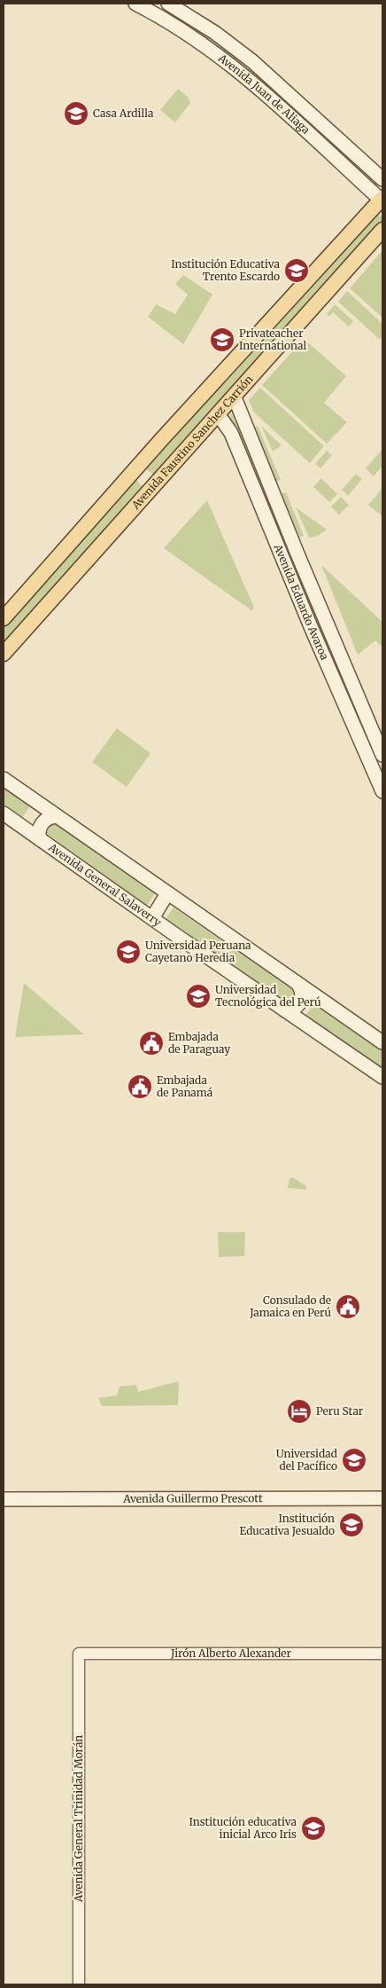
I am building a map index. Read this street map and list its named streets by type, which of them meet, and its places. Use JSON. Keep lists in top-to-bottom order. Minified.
{"streets":{"main road":["Avenida Juan de Aliaga","Avenida Faustino Sanchez Carrión","Avenida Eduardo Avaroa","Avenida General Salaverry","Avenida Guillermo Prescott"],"street":["Jirón Alberto Alexander","Avenida General Trinidad Morán"]},"crossings":[["Avenida Faustino Sanchez Carrión","Avenida Eduardo Avaroa"],["Jirón Alberto Alexander","Avenida General Trinidad Morán"]],"places":{"school or university":["Casa Ardilla","Institución Educativa Trento Escardo","Privateacher International","Universidad Peruana Cayetano Heredia","Universidad Tecnológica del Perú","Universidad del Pacífico","Institución Educativa Jesualdo","Institución educativa inicial Arco Iris"],"public building":["Embajada de Paraguay","Embajada de Panamá","Consulado de Jamaica en Perú"],"hotel":["Peru Star"]}}
